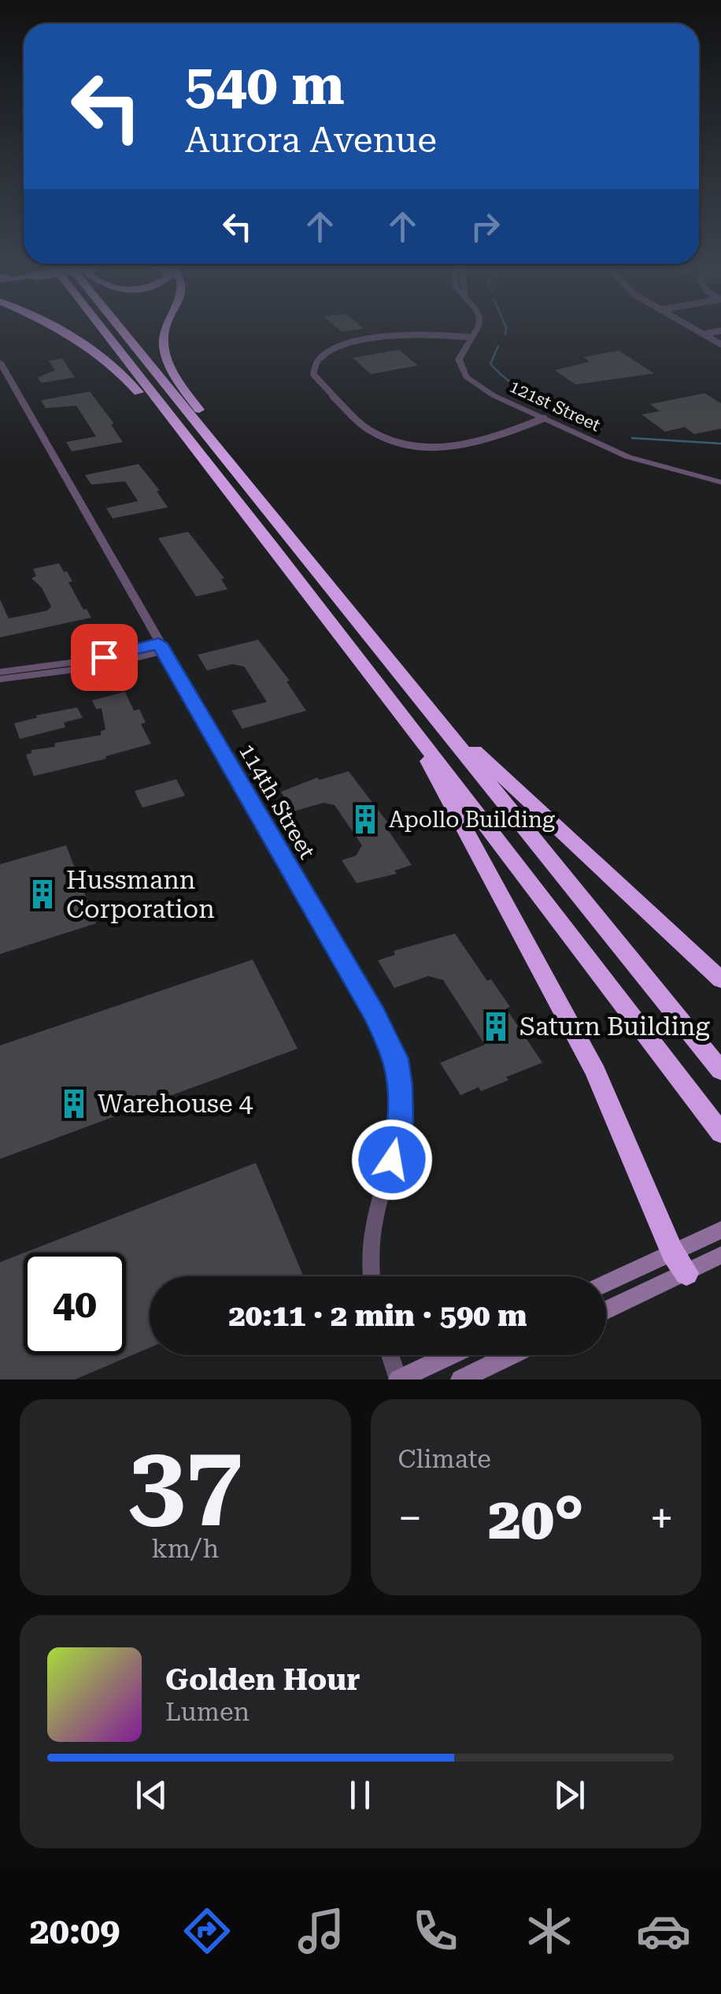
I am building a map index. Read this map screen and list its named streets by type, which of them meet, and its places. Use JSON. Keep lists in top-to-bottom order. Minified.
{"streets":{"street":["121st Street","114th Street"]},"places":{"building":["Apollo Building","Hussmann Corporation","Saturn Building","Warehouse 4"]},"page":{"turn":["540 m","Aurora Avenue"],"limit":"40","trip":"20:11 · 2 min · 590 m","tile":[["37","km/h"],"Climate"],"heat":["−","20°","+"],"song":["Golden Hour","Lumen"],"tabs":"20:09"}}
